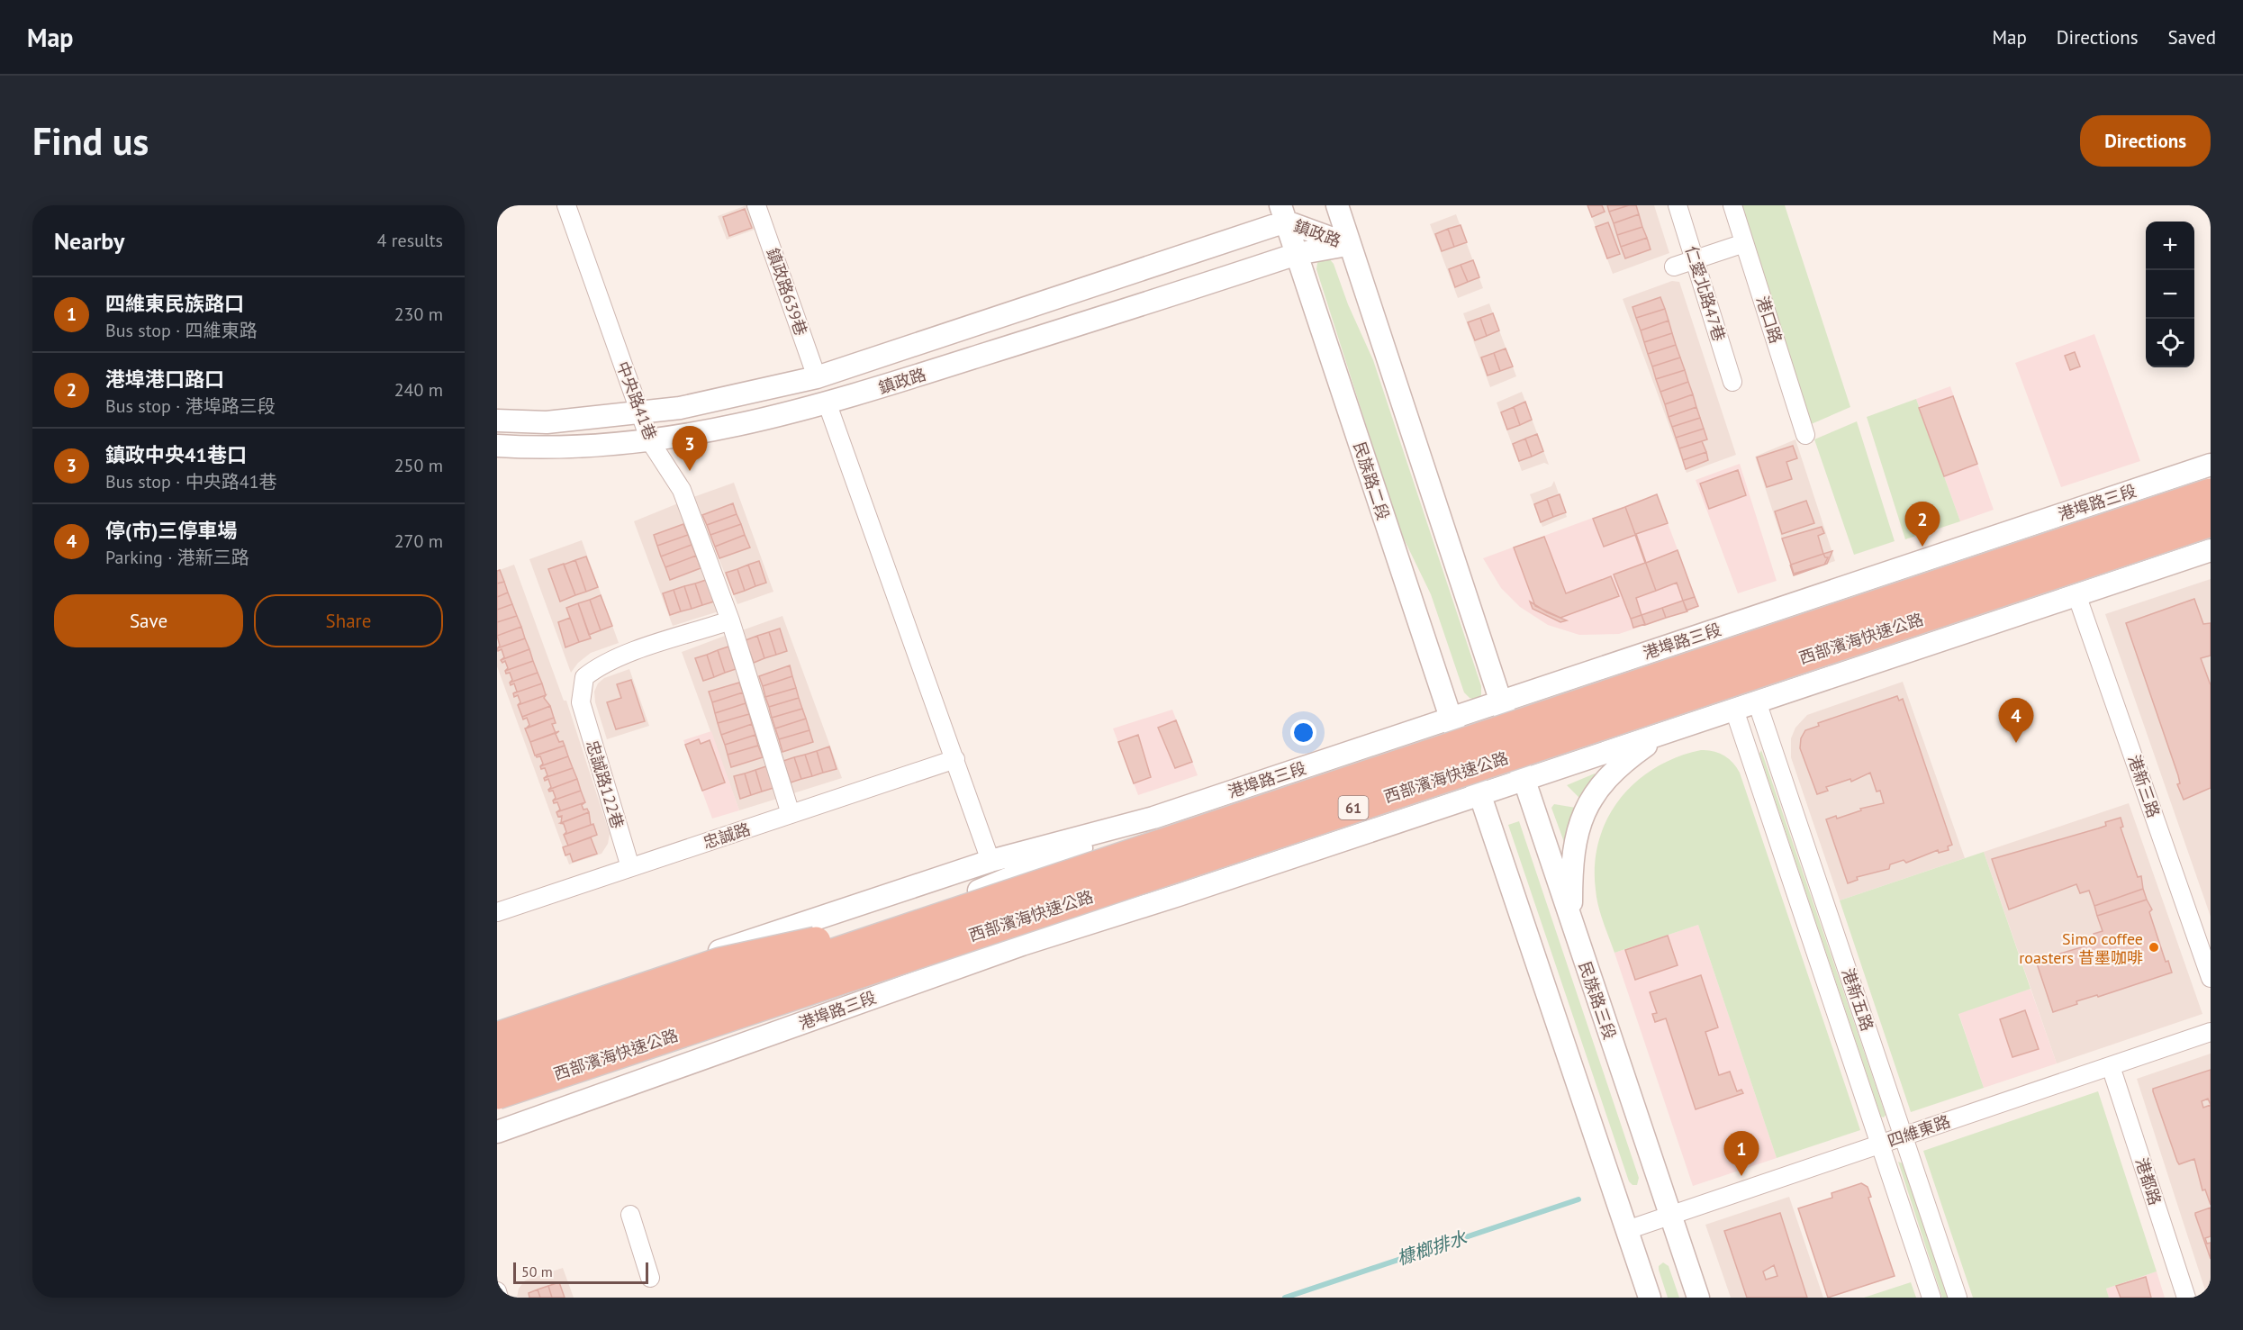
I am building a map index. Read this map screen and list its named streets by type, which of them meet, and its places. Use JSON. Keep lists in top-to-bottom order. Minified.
{"streets":{"highway":["西部濱海快速公路","61"],"street":["鎮政路","鎮政路639巷","仁愛北路47巷","港口路","中央路41巷","民族路二段","港埠路三段","忠誠路122巷","港新三路","忠誠路","港新五路","民族路三段","四維東路","港都路"]},"crossings":[["鎮政路","鎮政路639巷"],["鎮政路","中央路41巷"],["鎮政路","民族路二段"],["中央路41巷","忠誠路122巷"],["中央路41巷","忠誠路"],["民族路二段","港埠路三段"],["港埠路三段","港新三路"],["港埠路三段","港新五路"],["港埠路三段","民族路三段"],["忠誠路122巷","忠誠路"],["港新五路","四維東路"],["民族路三段","四維東路"],["四維東路","港都路"]],"water":["槺榔排水"],"places":["Simo coffee roasters 昔墨咖啡"],"scale_bar":"50 m","page":{"header":"Map","nav":["Map","Directions","Saved"],"buttons":["Directions",["Save","Share"]],"title":"Find us","heading":["Nearby","4 results"],"map_buttons":["+","−"],"list":[{"mark":"1","name":"四維東民族路口","note":"Bus stop · 四維東路","value":"230 m"},{"mark":"2","name":"港埠港口路口","note":"Bus stop · 港埠路三段","value":"240 m"},{"mark":"3","name":"鎮政中央41巷口","note":"Bus stop · 中央路41巷","value":"250 m"},{"mark":"4","name":"停(市)三停車場","note":"Parking · 港新三路","value":"270 m"}],"pins":["3","2","4","1"],"scale":"50 m"}}
